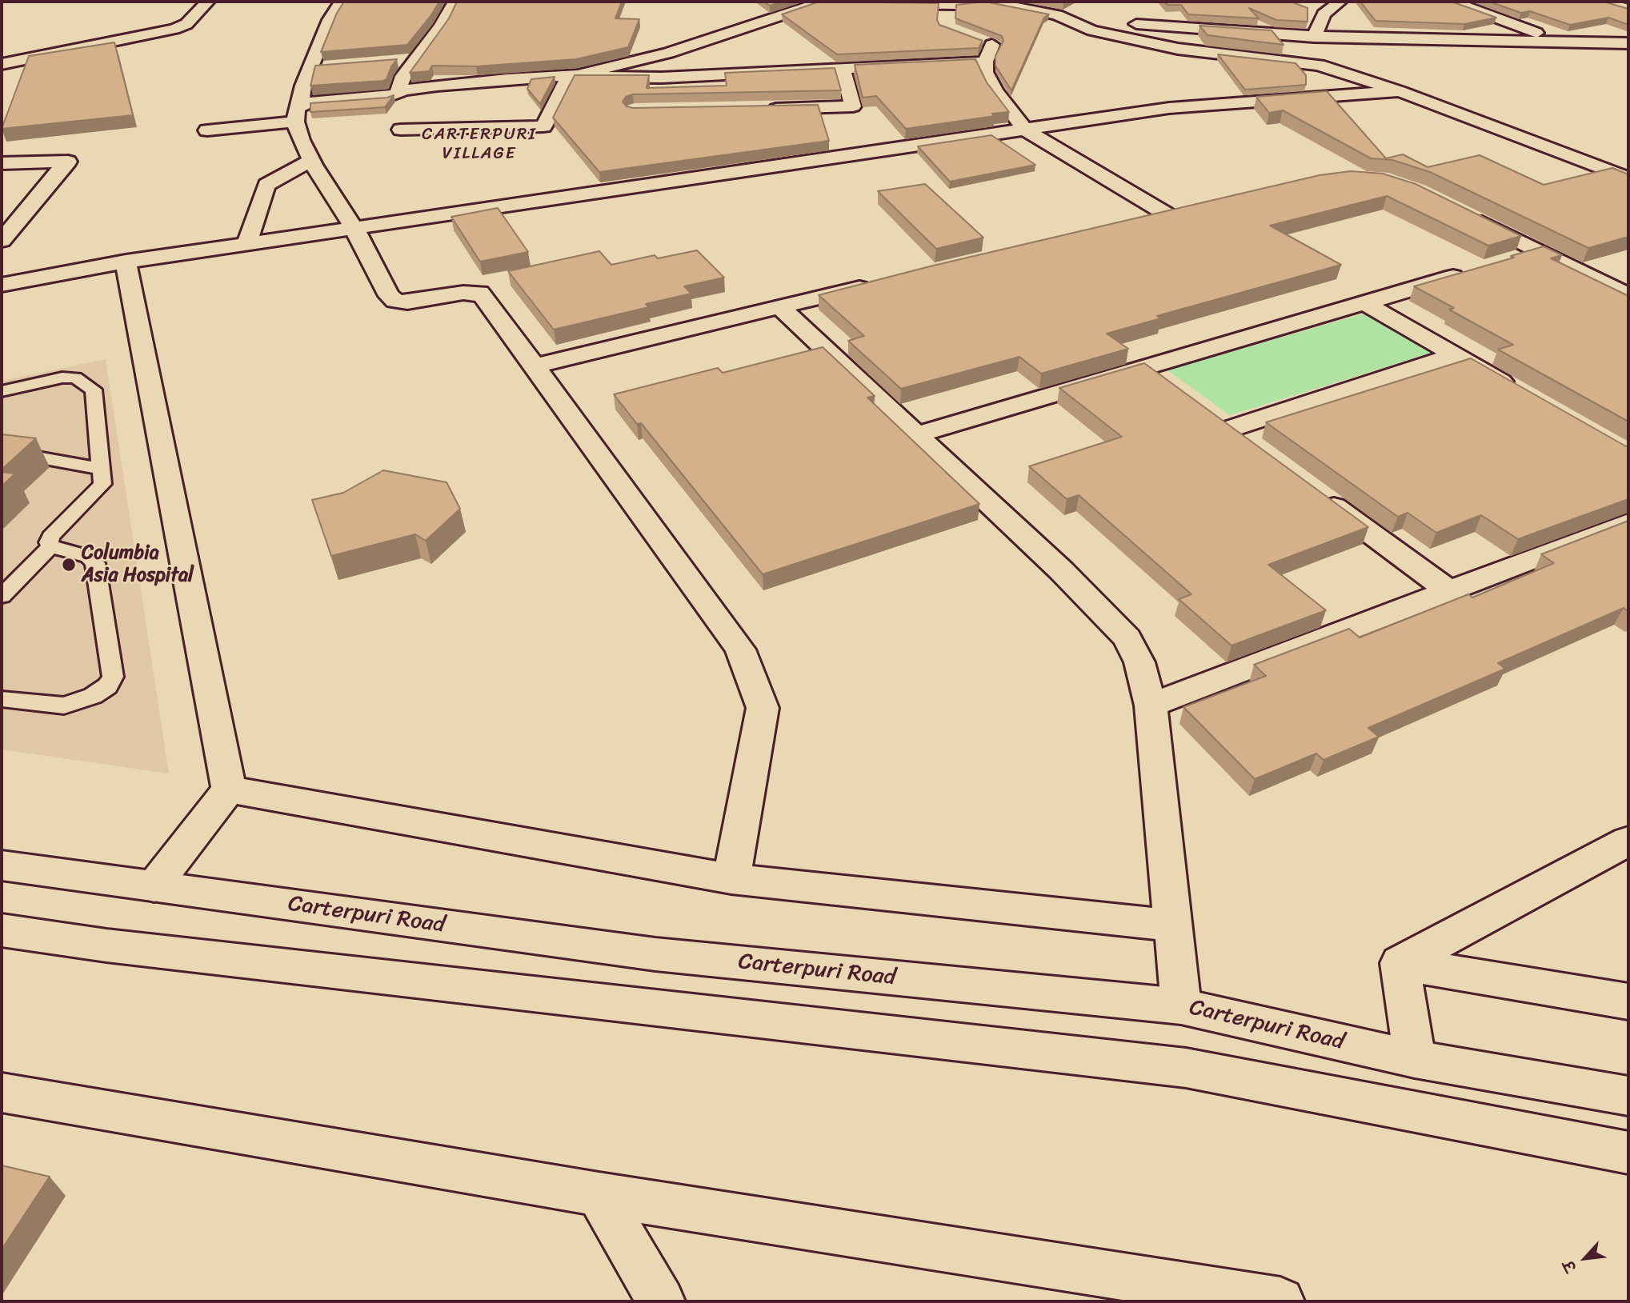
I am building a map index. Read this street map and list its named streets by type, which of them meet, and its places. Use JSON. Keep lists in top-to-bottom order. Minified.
{"streets":{"street":["Carterpuri Road"]},"districts":["CARTERPURI VILLAGE"],"places":["Columbia Asia Hospital"],"north":"bottom left"}
